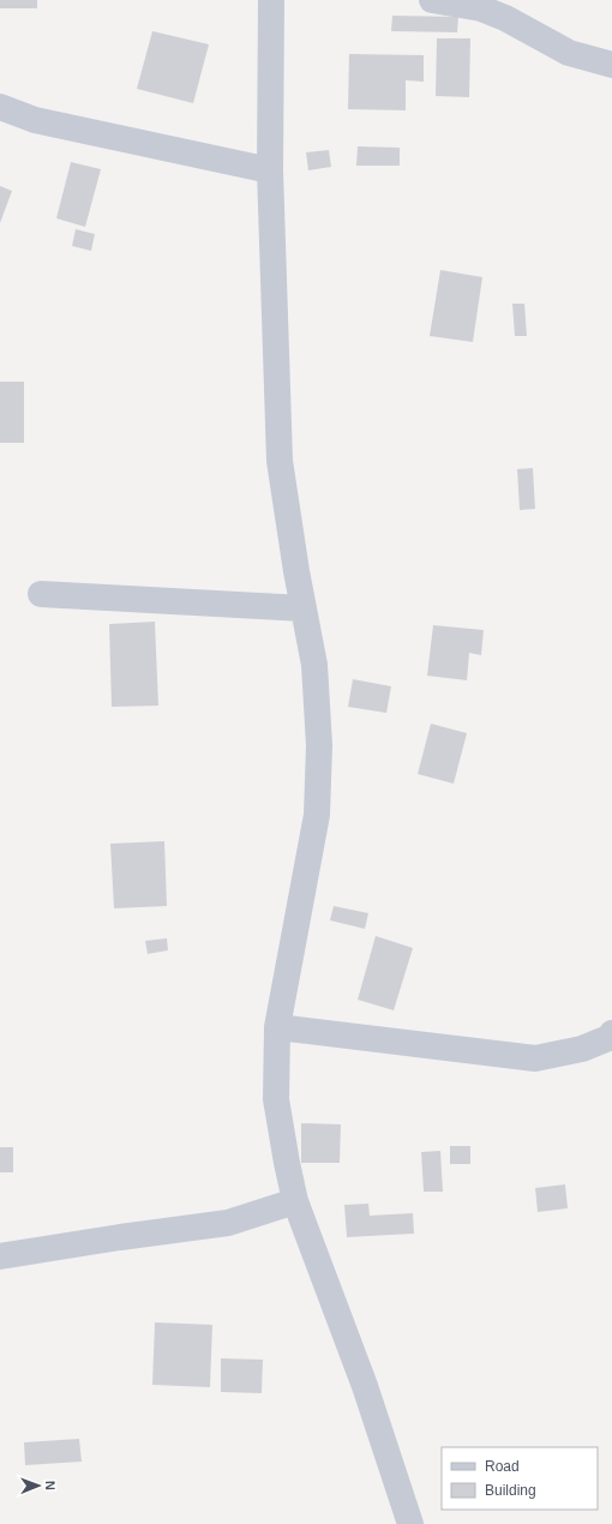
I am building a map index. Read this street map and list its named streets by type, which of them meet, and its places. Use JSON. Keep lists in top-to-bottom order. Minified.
{"legend":["Road","Building"],"north":"right"}
